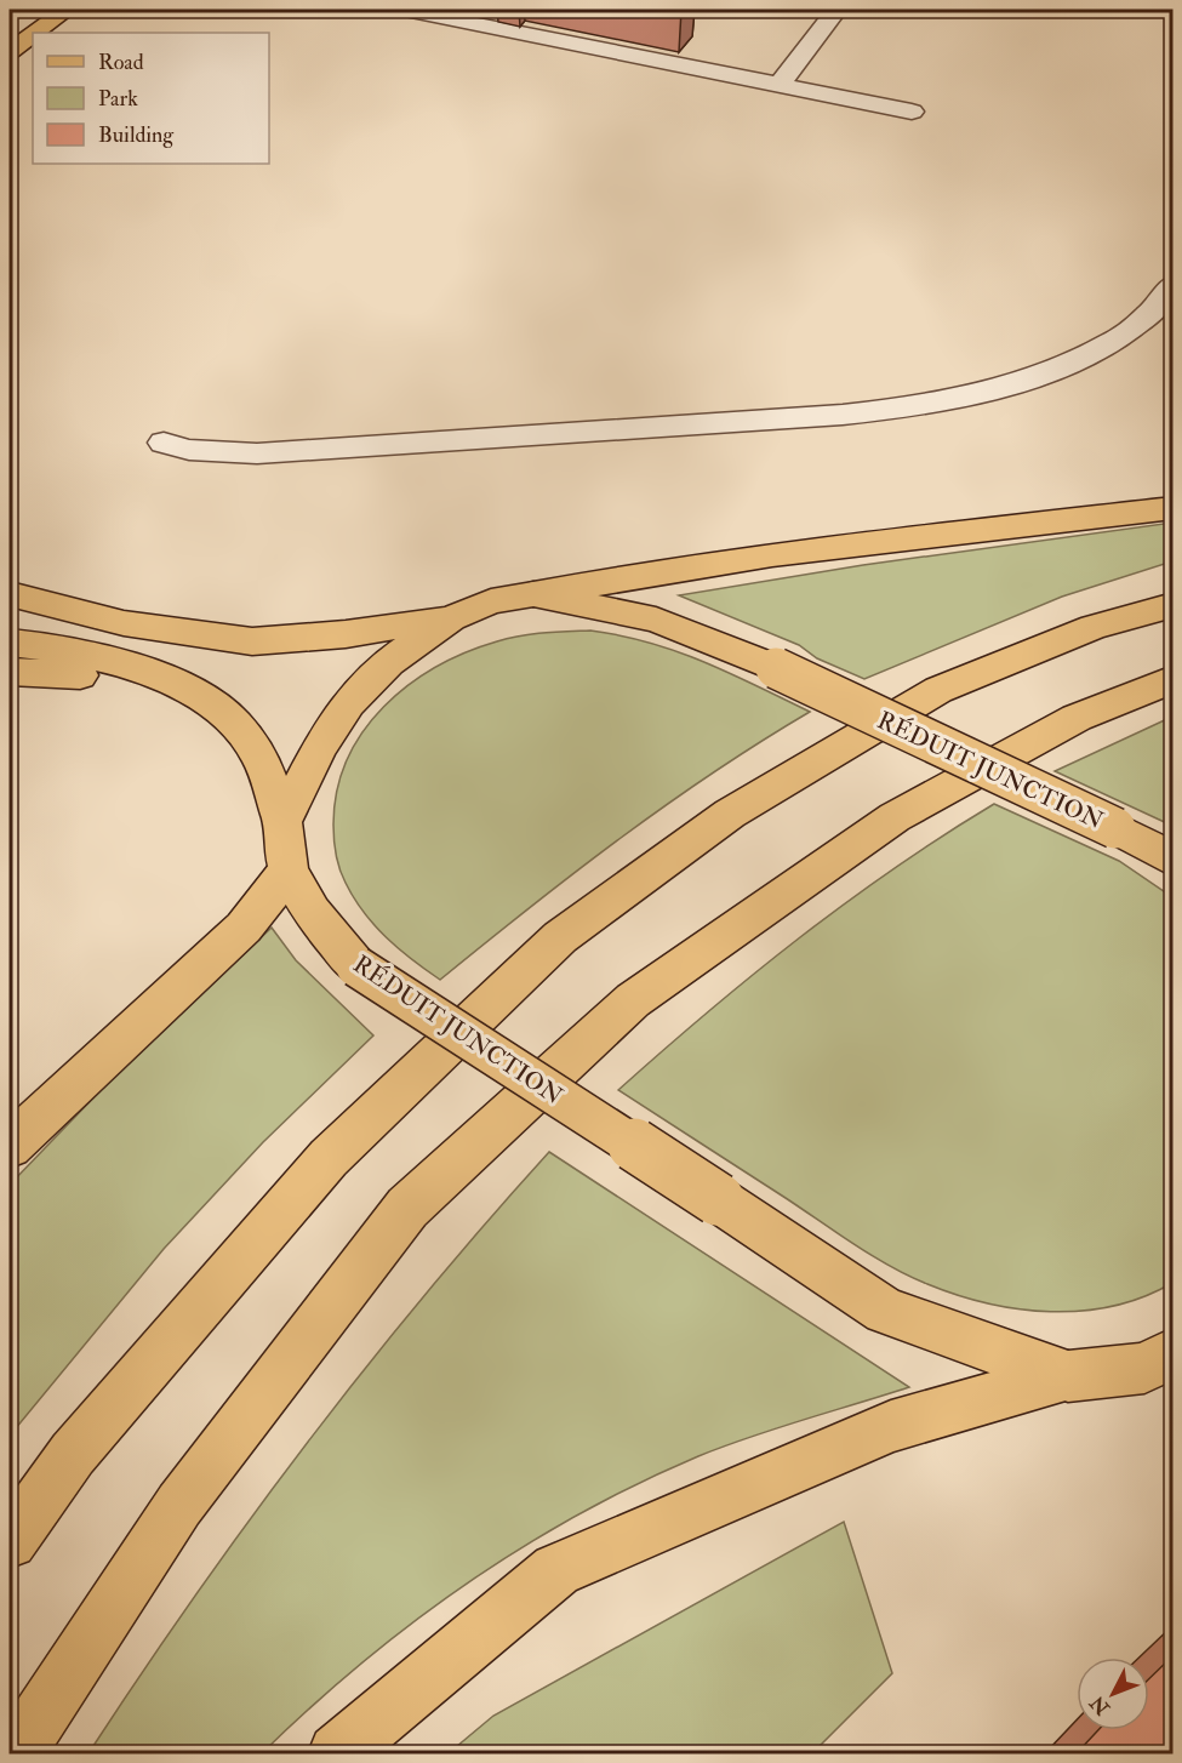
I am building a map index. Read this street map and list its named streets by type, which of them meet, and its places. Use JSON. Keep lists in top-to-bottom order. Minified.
{"streets":{"main road":["RÉDUIT JUNCTION"]},"legend":["Road","Park","Building"],"north":"bottom left"}
